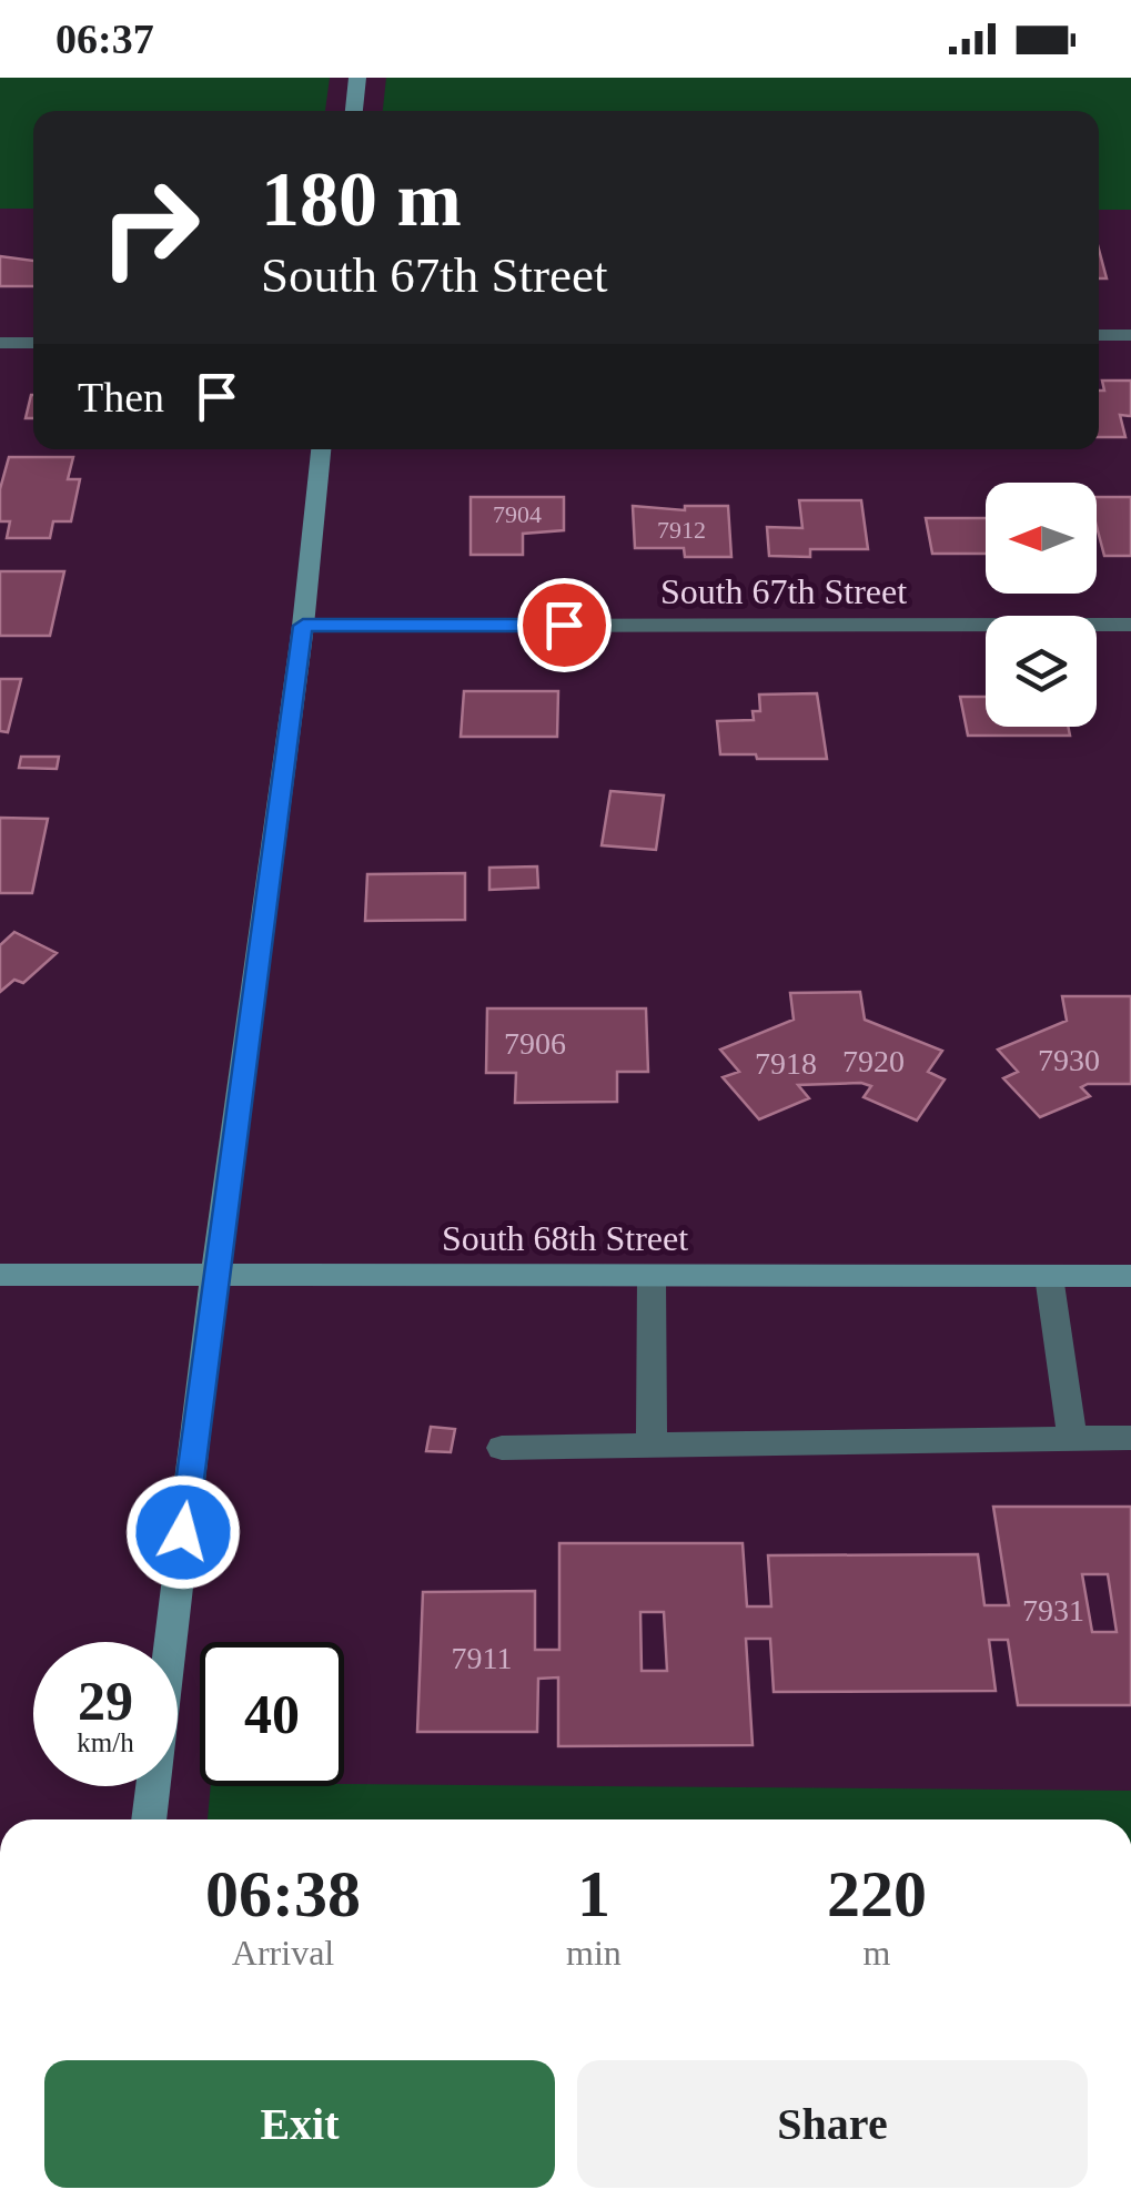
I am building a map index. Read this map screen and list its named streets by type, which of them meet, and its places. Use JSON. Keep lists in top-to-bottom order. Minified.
{"streets":{"street":["South 67th Street","South 68th Street"]},"house_numbers":["7904","7912","7906","7930","7920","7918","7931","7911"],"north":"left","page":{"status":"06:37","turn":["180 m","South 67th Street"],"then":"Then","speed":"29 km/h","limit":"40","eta":["06:38","Arrival","1","min","220","m"],"buttons":["Exit","Share"]}}
